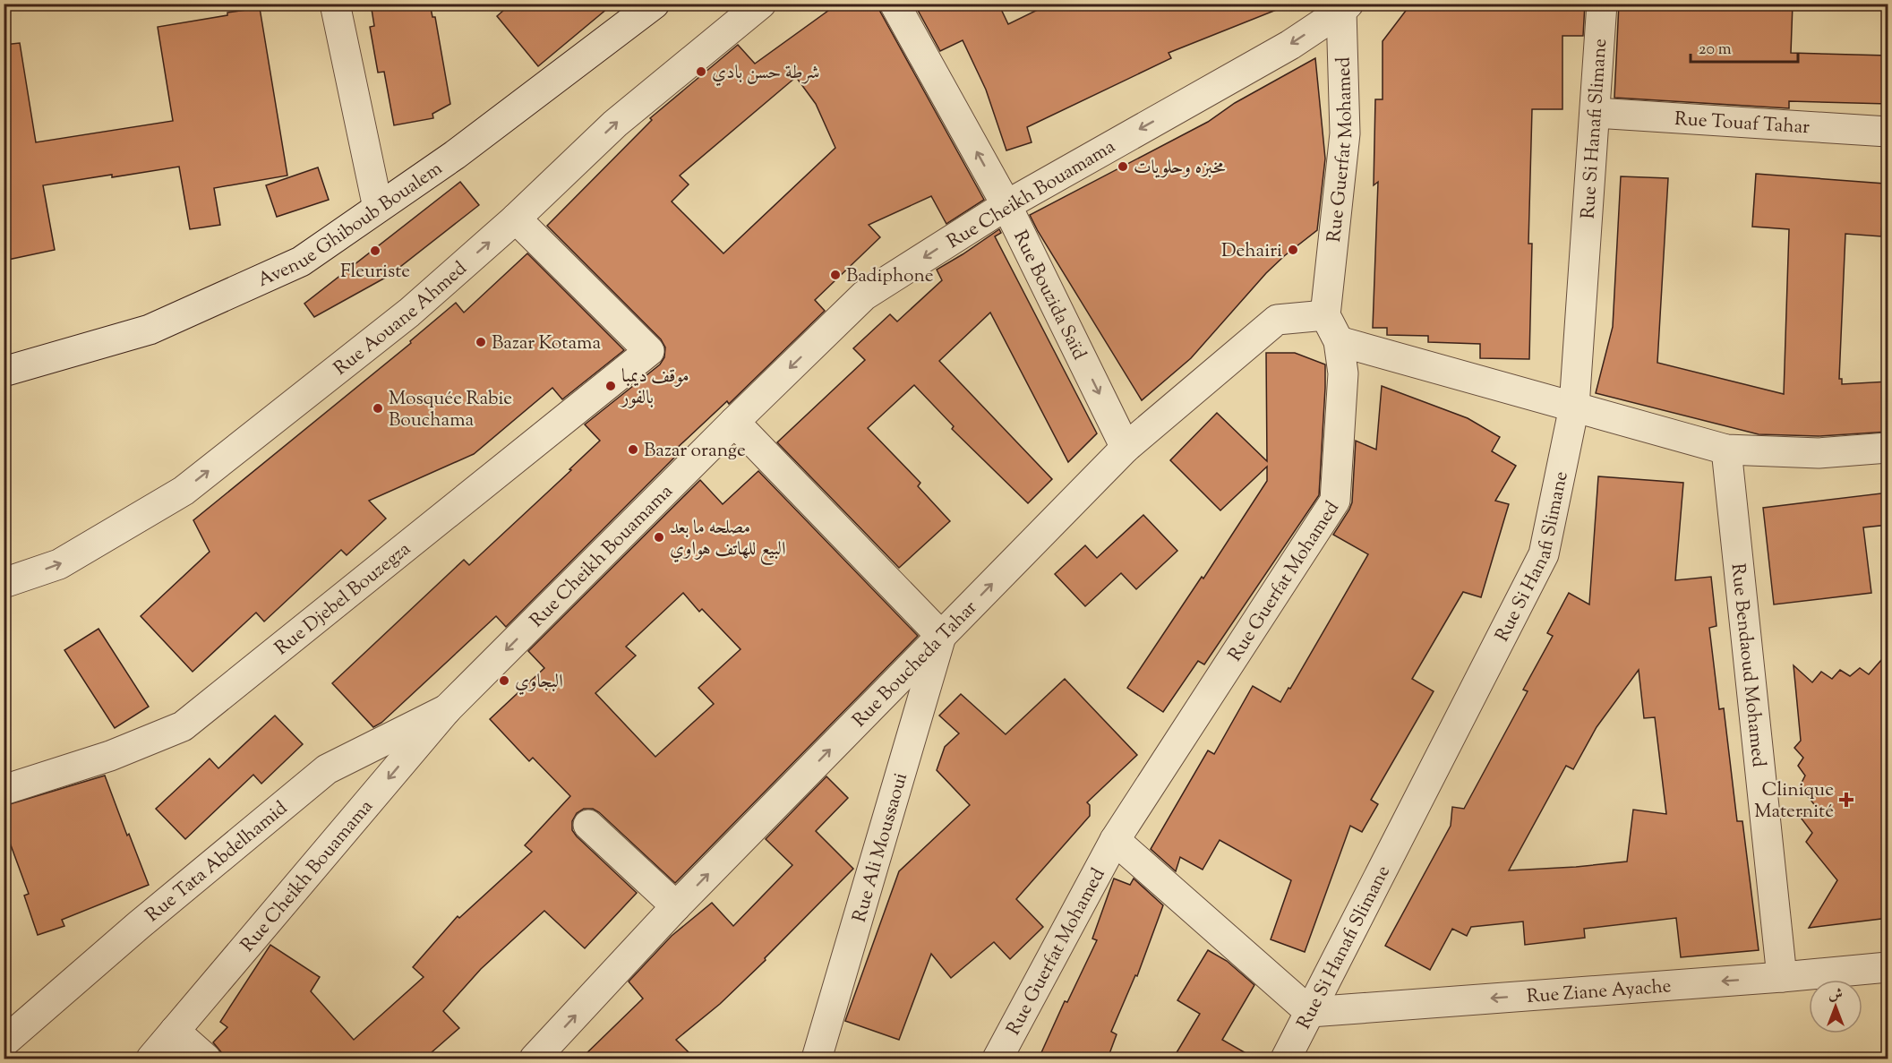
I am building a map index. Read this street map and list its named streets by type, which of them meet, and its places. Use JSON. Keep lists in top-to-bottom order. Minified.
{"streets":{"street":["Rue Touaf Tahar","Rue Si Hanafi Slimane","Rue Guerfat Mohamed","Rue Cheikh Bouamama","Avenue Ghiboub Boualem","Rue Bouzida Saïd","Rue Aouane Ahmed","Rue Djebel Bouzegza","Rue Boucheda Tahar","Rue Bendaoud Mohamed","Rue Ali Moussaoui","Rue Tata Abdelhamid","Rue Ziane Ayache"]},"crossings":[["Rue Touaf Tahar","Rue Si Hanafi Slimane"],["Rue Si Hanafi Slimane","Rue Ziane Ayache"],["Rue Guerfat Mohamed","Rue Cheikh Bouamama"],["Rue Guerfat Mohamed","Rue Boucheda Tahar"],["Rue Cheikh Bouamama","Rue Bouzida Saïd"],["Rue Cheikh Bouamama","Rue Tata Abdelhamid"],["Rue Bouzida Saïd","Rue Boucheda Tahar"],["Rue Aouane Ahmed","Rue Djebel Bouzegza"],["Rue Boucheda Tahar","Rue Ali Moussaoui"],["Rue Bendaoud Mohamed","Rue Ziane Ayache"]],"one_way":["Rue Cheikh Bouamama","Rue Aouane Ahmed","Rue Boucheda Tahar","Rue Ziane Ayache"],"places":{"other":["شرطة حسن بادي","مخبزه وحلويات","Dehairi","Fleuriste","Badiphone","Bazar Kotama","موقف ديمبا بالفور","Mosquée Rabie Bouchama","Bazar orange","مصلحه ما بعد البيع للهاتف هواوي","البجاوي"],"health":["Clinique Maternité"]},"scale_bar":"20 m","north":"top"}
